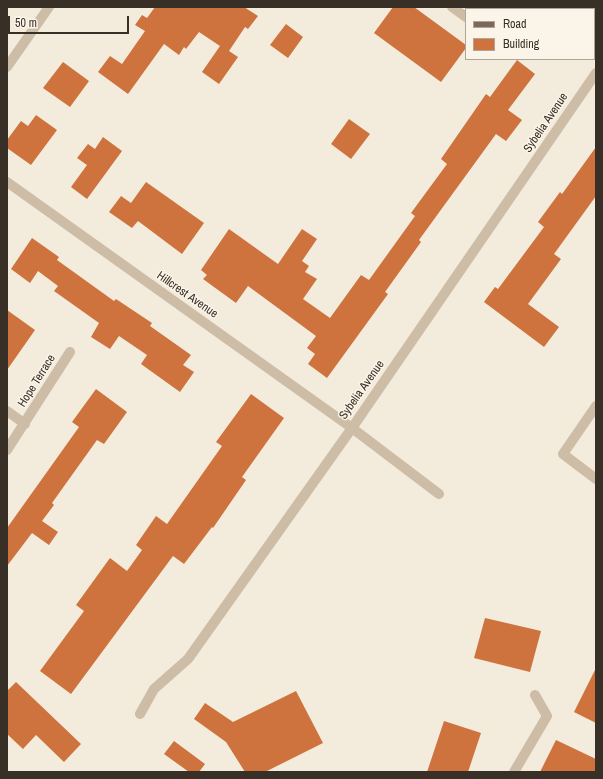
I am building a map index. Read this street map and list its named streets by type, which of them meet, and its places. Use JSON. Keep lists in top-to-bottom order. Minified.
{"streets":{"street":["Sybelia Avenue","Hillcrest Avenue","Hope Terrace"]},"crossings":[["Sybelia Avenue","Hillcrest Avenue"]],"legend":["Road","Building"],"scale_bar":"50 m"}
